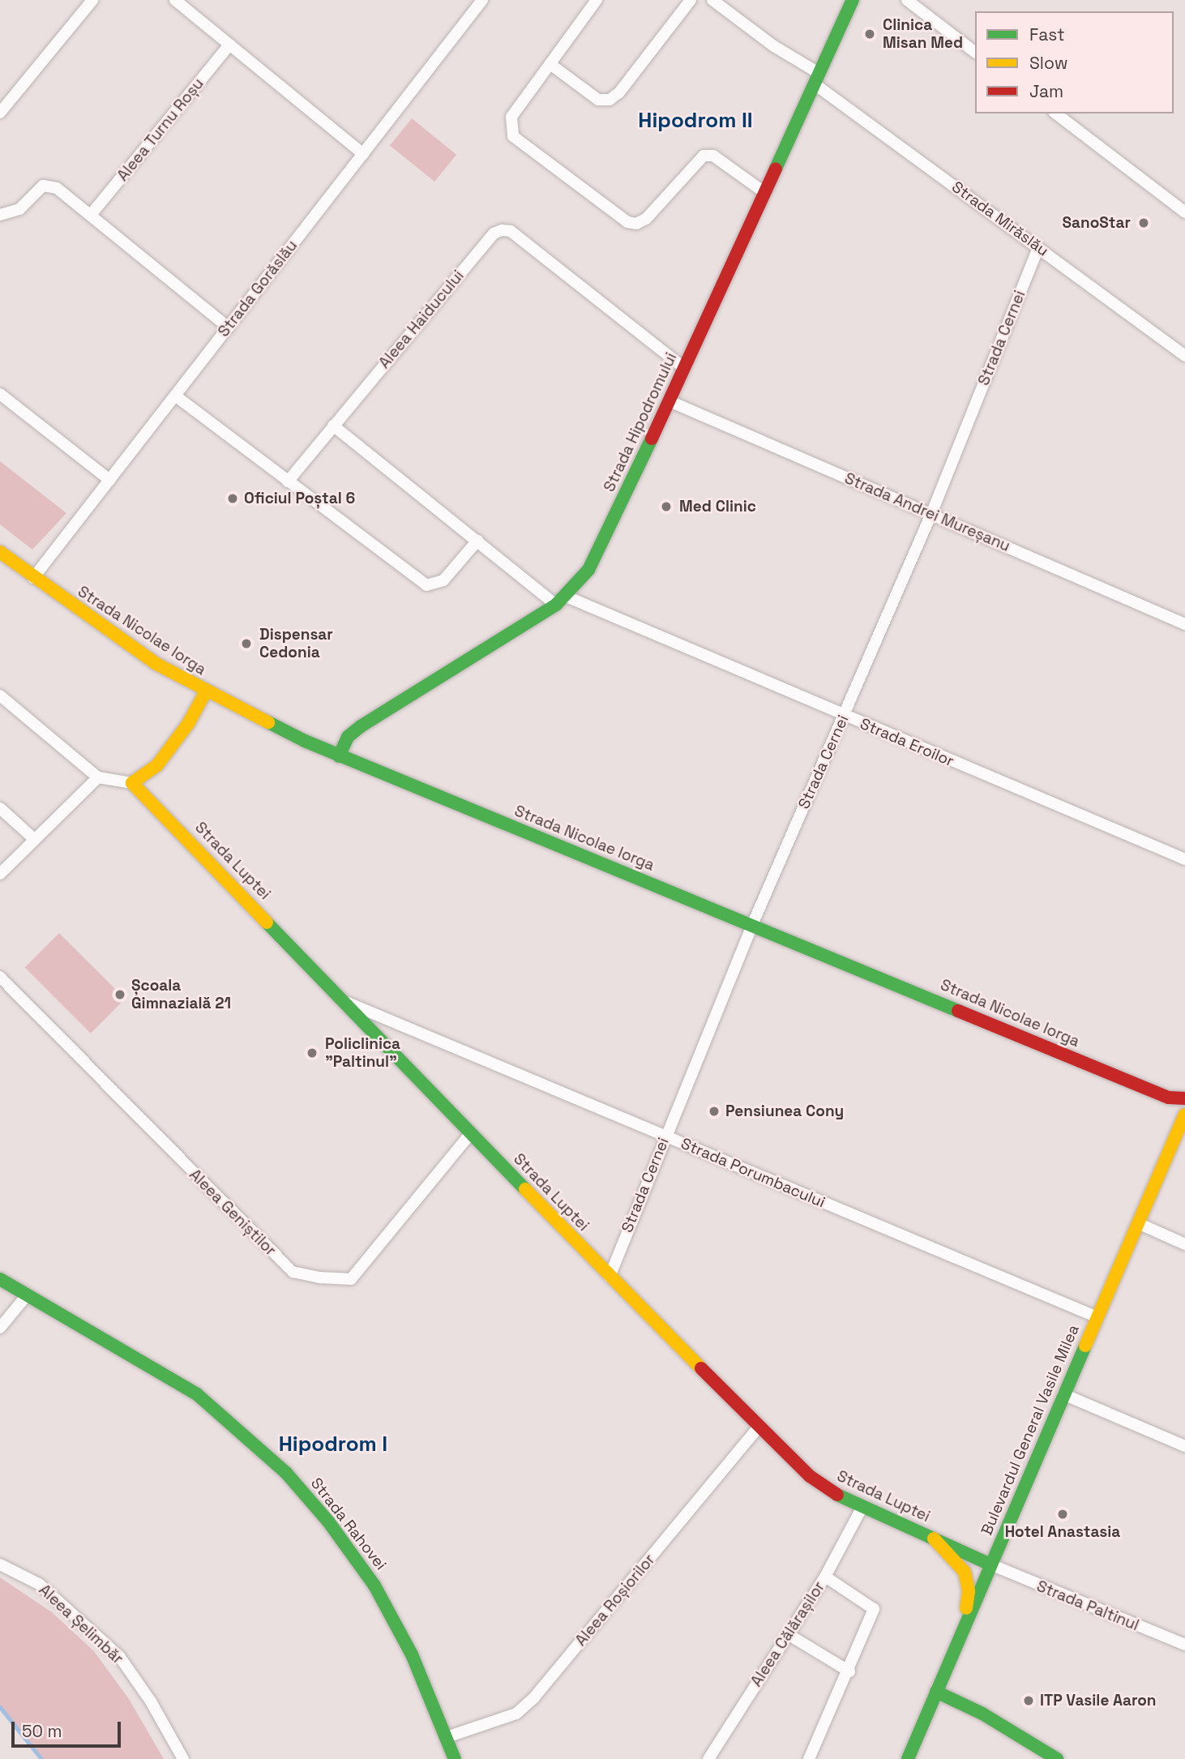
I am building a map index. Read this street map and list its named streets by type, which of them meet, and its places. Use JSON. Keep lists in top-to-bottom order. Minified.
{"streets":{"main road":["Strada Hipodromului","Strada Nicolae Iorga","Strada Luptei","Bulevardul General Vasile Milea","Strada Rahovei"],"street":["Aleea Turnu Roșu","Strada Mirăslău","Strada Gorăslău","Aleea Haiducului","Strada Cernei","Strada Andrei Mureșanu","Strada Eroilor","Strada Porumbacului","Aleea Geniștilor","Aleea Roșiorilor","Strada Paltinul","Aleea Șelimbăr","Aleea Călărașilor"]},"crossings":[["Strada Mirăslău","Strada Cernei"],["Strada Mirăslău","Strada Hipodromului"],["Strada Gorăslău","Strada Nicolae Iorga"],["Aleea Haiducului","Strada Hipodromului"],["Aleea Haiducului","Strada Eroilor"],["Strada Cernei","Strada Andrei Mureșanu"],["Strada Cernei","Strada Nicolae Iorga"],["Strada Cernei","Strada Eroilor"],["Strada Cernei","Strada Luptei"],["Strada Cernei","Strada Porumbacului"],["Strada Hipodromului","Strada Andrei Mureșanu"],["Strada Hipodromului","Strada Nicolae Iorga"],["Strada Hipodromului","Strada Eroilor"],["Strada Luptei","Strada Porumbacului"],["Strada Luptei","Aleea Geniștilor"],["Strada Luptei","Bulevardul General Vasile Milea"],["Strada Luptei","Aleea Roșiorilor"],["Strada Luptei","Strada Paltinul"],["Strada Luptei","Aleea Călărașilor"],["Strada Porumbacului","Bulevardul General Vasile Milea"],["Bulevardul General Vasile Milea","Strada Paltinul"],["Strada Rahovei","Aleea Roșiorilor"]],"districts":["Hipodrom II","Hipodrom I"],"places":["Clinica Misan Med","SanoStar","Oficiul Poștal 6","Med Clinic","Dispensar Cedonia","Școala Gimnazială 21","Policlinica \"Paltinul\"","Pensiunea Cony","Hotel Anastasia","ITP Vasile Aaron"],"legend":["Fast","Slow","Jam"],"scale_bar":"50 m"}
